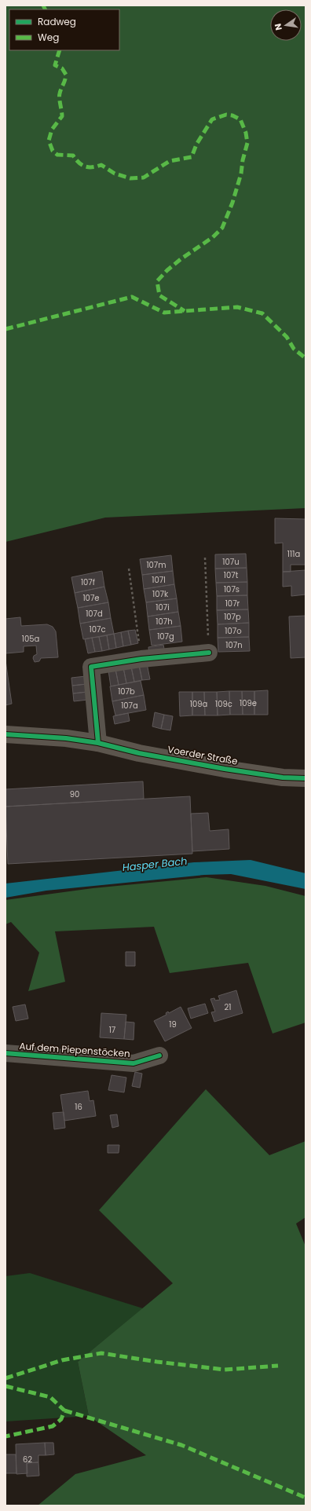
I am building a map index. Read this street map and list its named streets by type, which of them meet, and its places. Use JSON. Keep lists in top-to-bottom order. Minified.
{"streets":{"main road":["Voerder Straße"],"street":["Auf dem Piepenstöcken"]},"water":["Hasper Bach"],"house_numbers":["111a","107u","107m","107t","107l","107f","107s","107k","107e","107r","107i","107d","107p","107h","107c","107o","107g","105a","107n","107b","109e","109a","109c","107a","90","21","19","17","16","62"],"legend":["Radweg","Weg"],"north":"left"}
